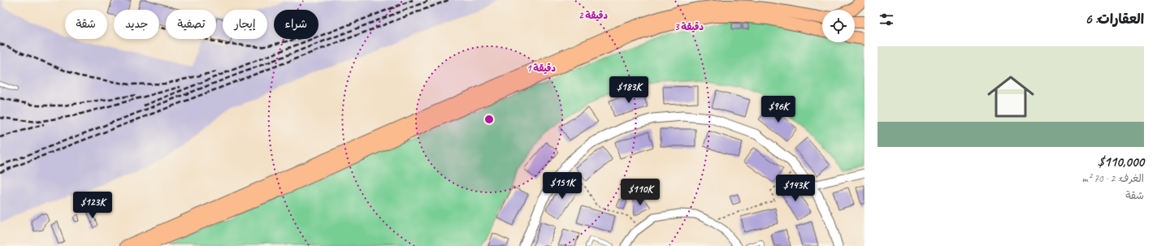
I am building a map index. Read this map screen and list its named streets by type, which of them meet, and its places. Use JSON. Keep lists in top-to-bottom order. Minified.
{"page":{"heading":"العقارات: 6","chip":["شراء","إيجار","تصفية","جديد","شقة"],"list":[{"name":"$110,000","note":"الغرف: 2 · 70 m² · شقة"}],"price":["$183K","$96K","$151K","$143K","$110K","$123K"]},"rings":["2 دقيقة","3 دقيقة","1 دقيقة"]}
